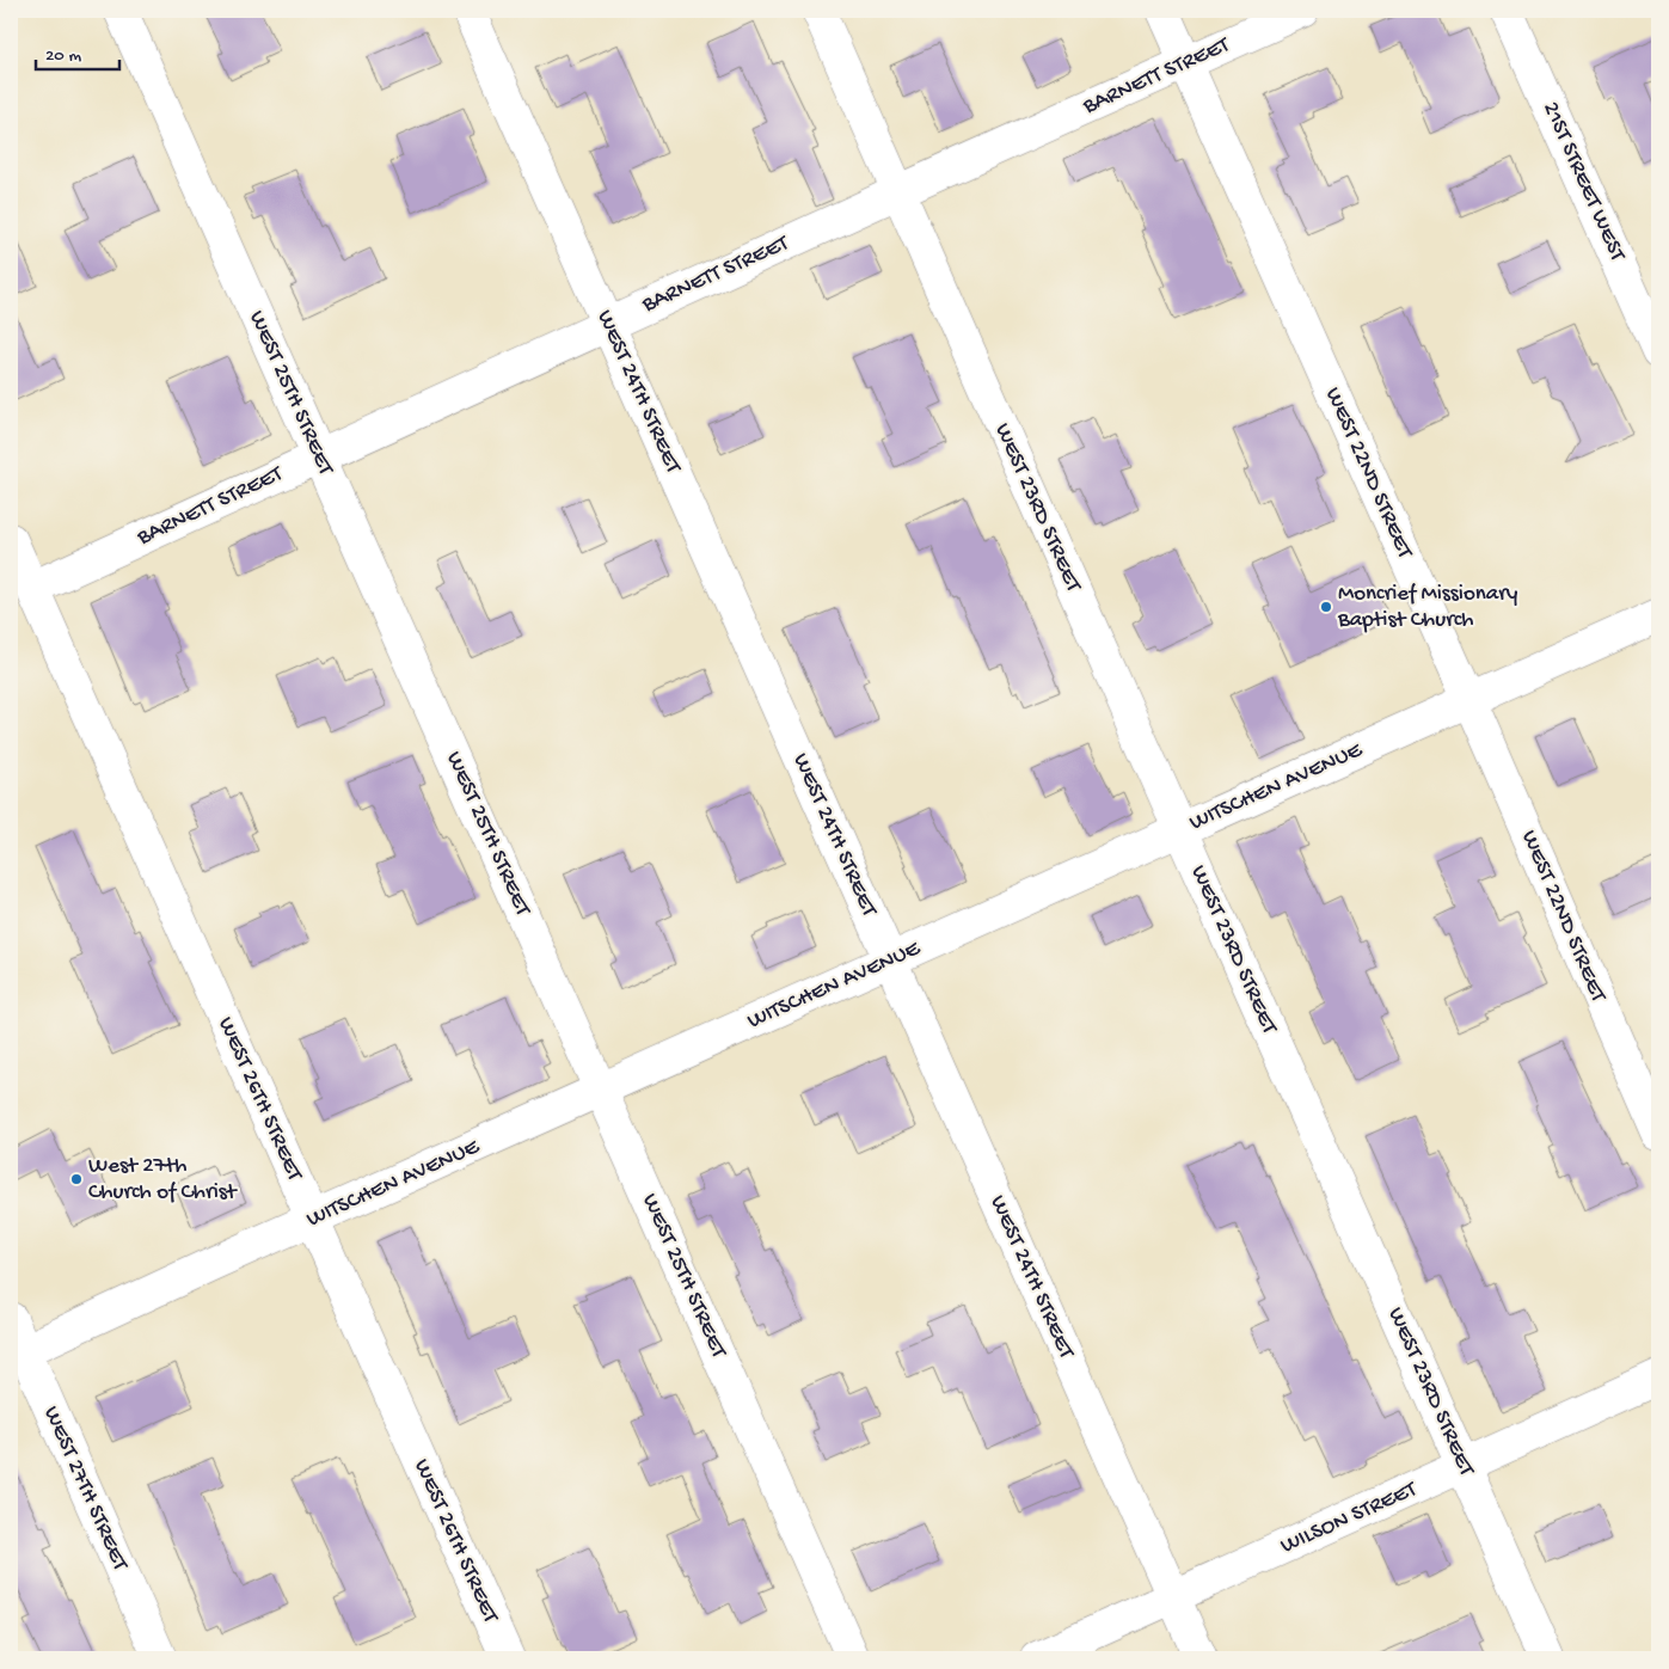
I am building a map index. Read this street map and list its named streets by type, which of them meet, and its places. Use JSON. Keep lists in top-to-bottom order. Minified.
{"streets":{"street":["BARNETT STREET","21ST STREET WEST","WEST 24TH STREET","WEST 25TH STREET","WEST 22ND STREET","WEST 23RD STREET","WITSCHEN AVENUE","WEST 26TH STREET","WEST 27TH STREET","WILSON STREET"]},"crossings":[["BARNETT STREET","WEST 24TH STREET"],["BARNETT STREET","WEST 25TH STREET"],["BARNETT STREET","WEST 22ND STREET"],["BARNETT STREET","WEST 23RD STREET"],["BARNETT STREET","WEST 26TH STREET"],["WEST 24TH STREET","WITSCHEN AVENUE"],["WEST 24TH STREET","WILSON STREET"],["WEST 25TH STREET","WITSCHEN AVENUE"],["WEST 22ND STREET","WITSCHEN AVENUE"],["WEST 23RD STREET","WITSCHEN AVENUE"],["WEST 23RD STREET","WILSON STREET"],["WITSCHEN AVENUE","WEST 26TH STREET"],["WITSCHEN AVENUE","WEST 27TH STREET"]],"places":["Moncrief Missionary Baptist Church","West 27th Church of Christ"],"scale_bar":"20 m"}
